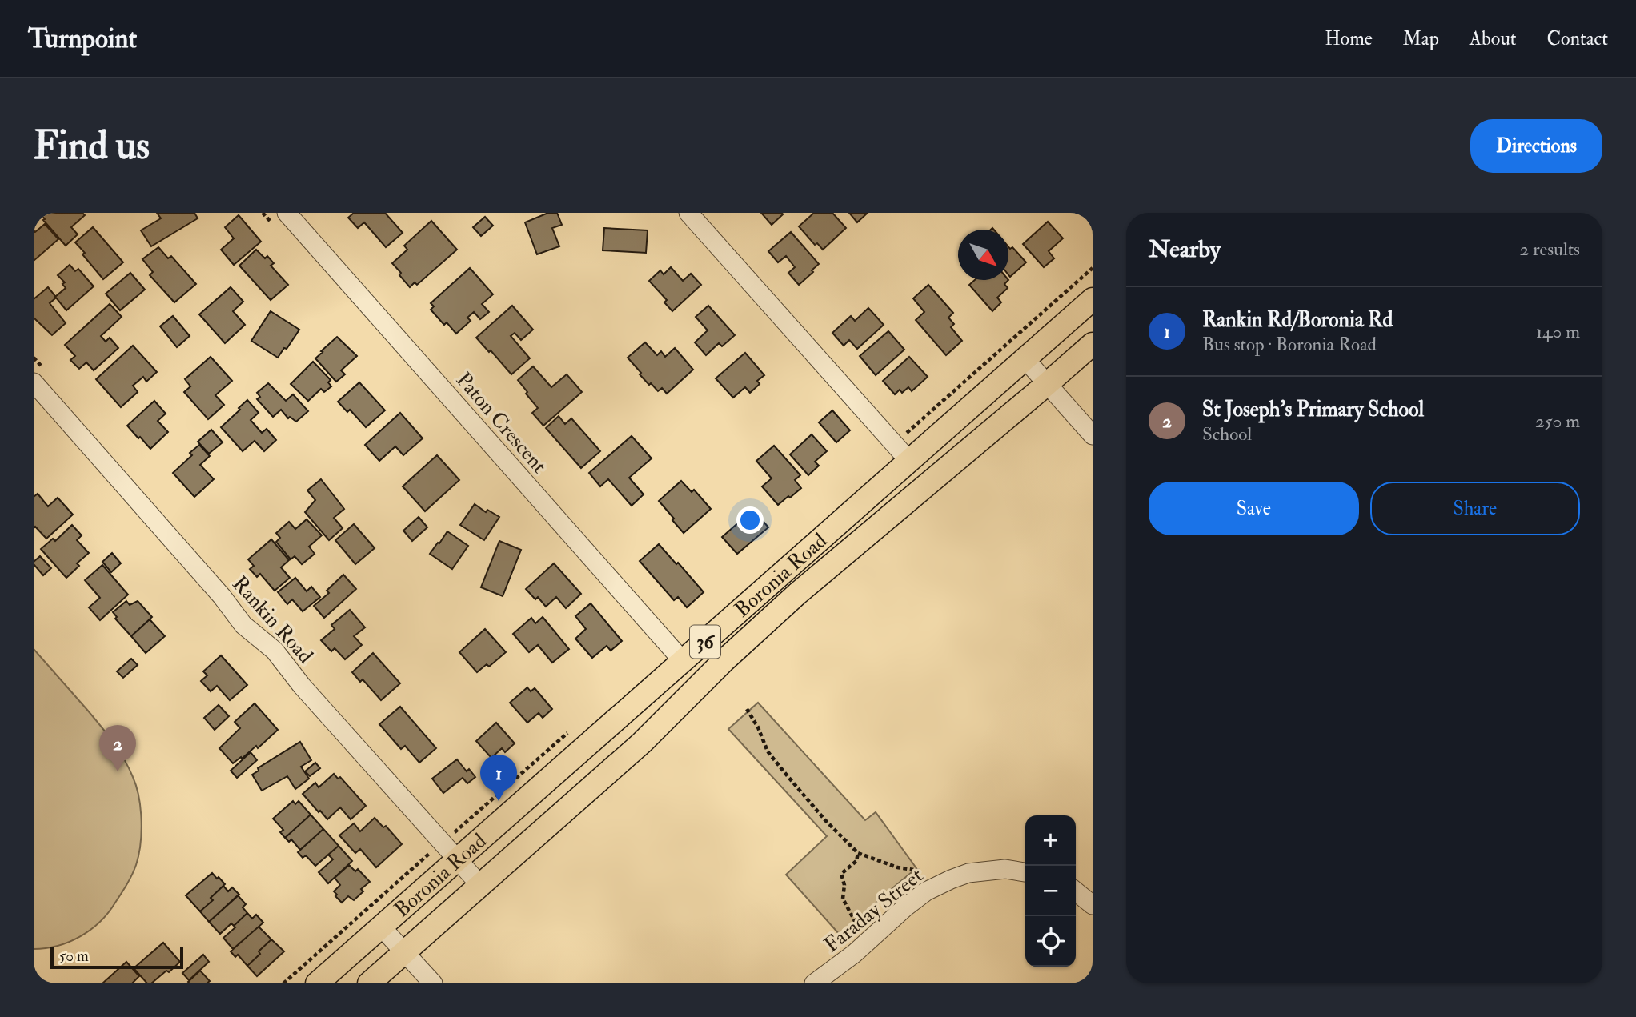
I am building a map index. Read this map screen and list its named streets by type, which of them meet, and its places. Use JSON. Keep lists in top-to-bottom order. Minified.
{"streets":{"main road":["Boronia Road","36"],"street":["Paton Crescent","Rankin Road","Faraday Street"]},"crossings":[["Paton Crescent","Boronia Road"],["Boronia Road","Rankin Road"]],"scale_bar":"50 m","north":"bottom right","page":{"header":"Turnpoint","nav":["Home","Map","About","Contact"],"buttons":["Directions",["Save","Share"]],"title":"Find us","heading":["Nearby","2 results"],"list":[{"mark":"1","name":"Rankin Rd/Boronia Rd","note":"Bus stop · Boronia Road","value":"140 m"},{"mark":"2","name":"St Joseph's Primary School","note":"School","value":"250 m"}],"pins":["2","1"],"map_buttons":["+","−"],"scale":"50 m"}}
